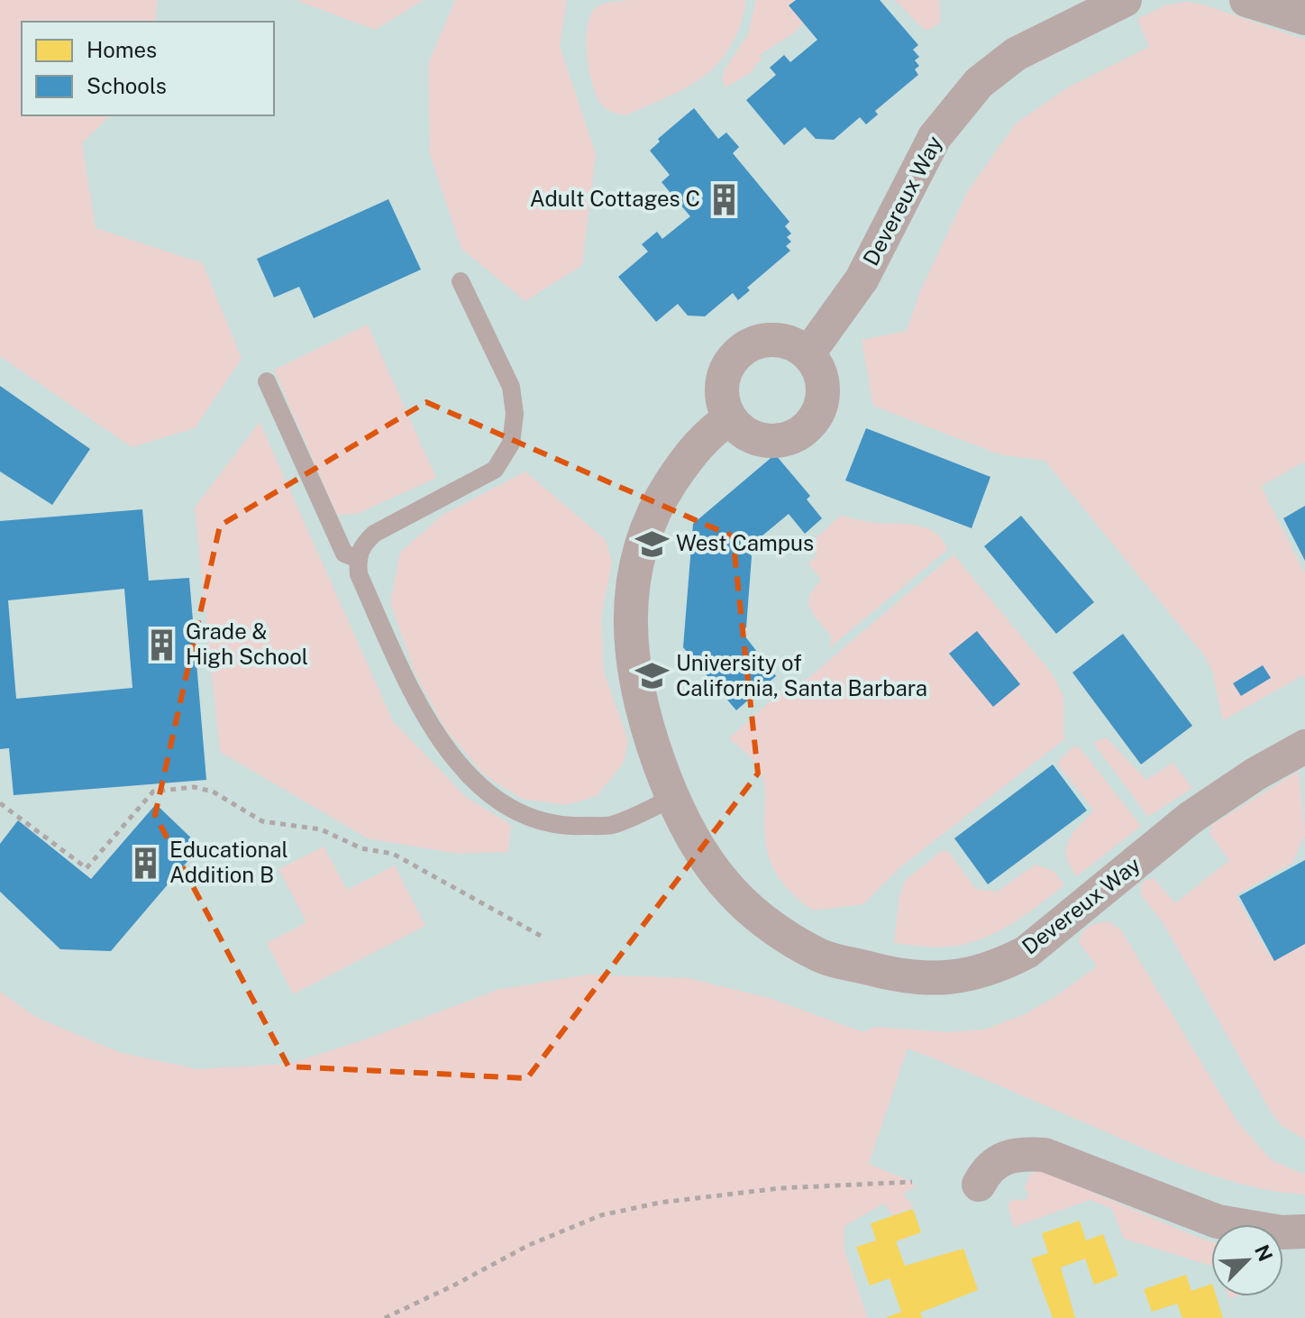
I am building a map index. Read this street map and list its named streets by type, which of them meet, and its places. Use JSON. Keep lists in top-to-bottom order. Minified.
{"streets":{"street":["Devereux Way"]},"places":{"building":["Adult Cottages C","Grade & High School","Educational Addition B"],"school or university":["West Campus","University of California, Santa Barbara"]},"legend":["Homes","Schools"],"north":"top right"}
